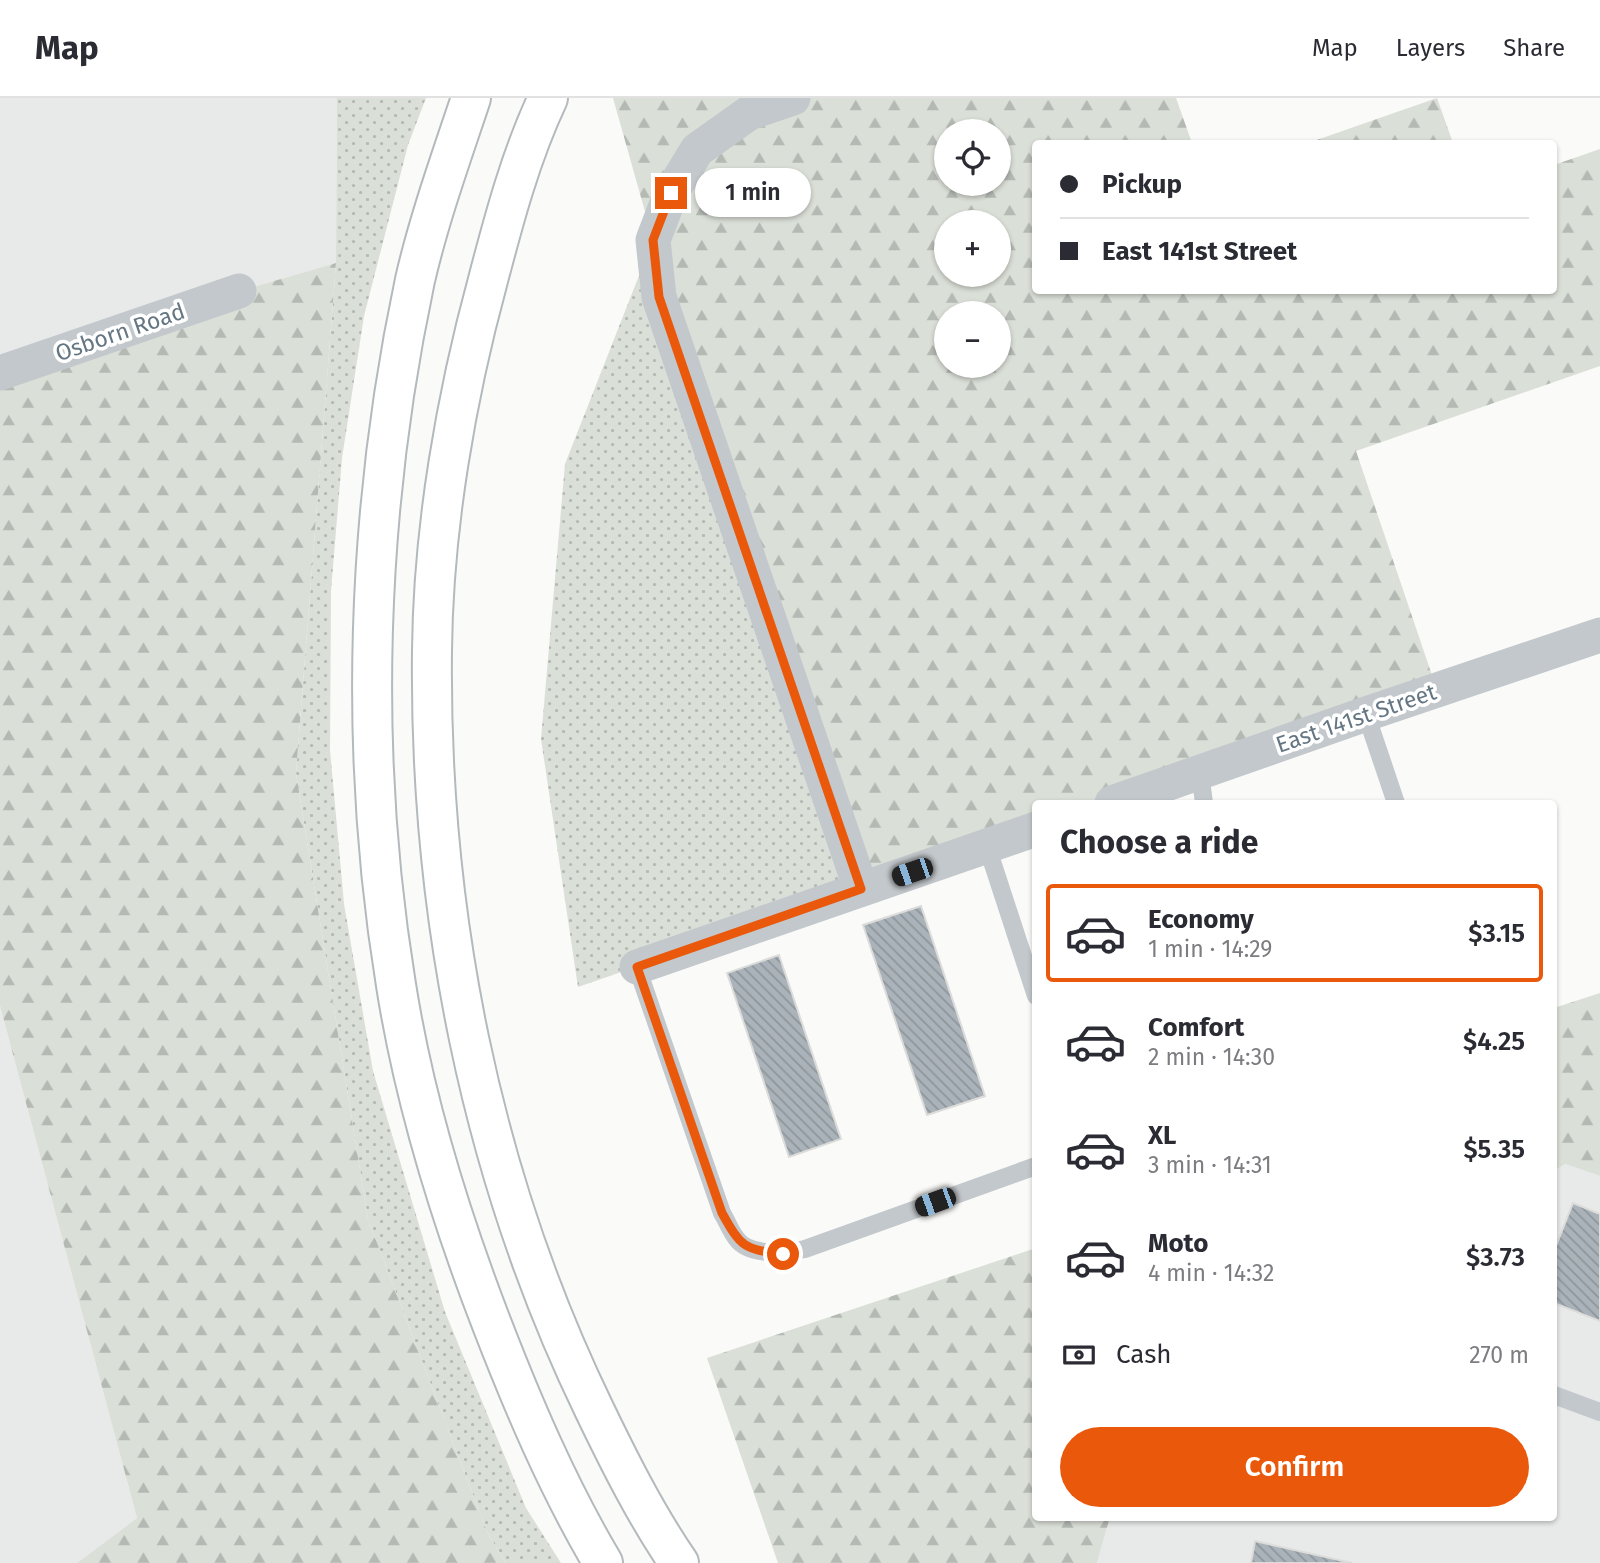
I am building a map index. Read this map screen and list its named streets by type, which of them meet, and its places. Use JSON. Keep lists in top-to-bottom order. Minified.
{"streets":{"street":["Osborn Road","East 141st Street"]},"page":{"header":"Map","nav":["Map","Layers","Share"],"map_buttons":["+","−"],"banner":["Pickup","East 141st Street"],"bubble":"1 min","heading":"Choose a ride","list":[{"name":"Economy","note":"1 min · 14:29","value":"$3.15"},{"name":"Comfort","note":"2 min · 14:30","value":"$4.25"},{"name":"XL","note":"3 min · 14:31","value":"$5.35"},{"name":"Moto","note":"4 min · 14:32","value":"$3.73"}],"pay":["Cash","270 m"],"buttons":"Confirm"}}
